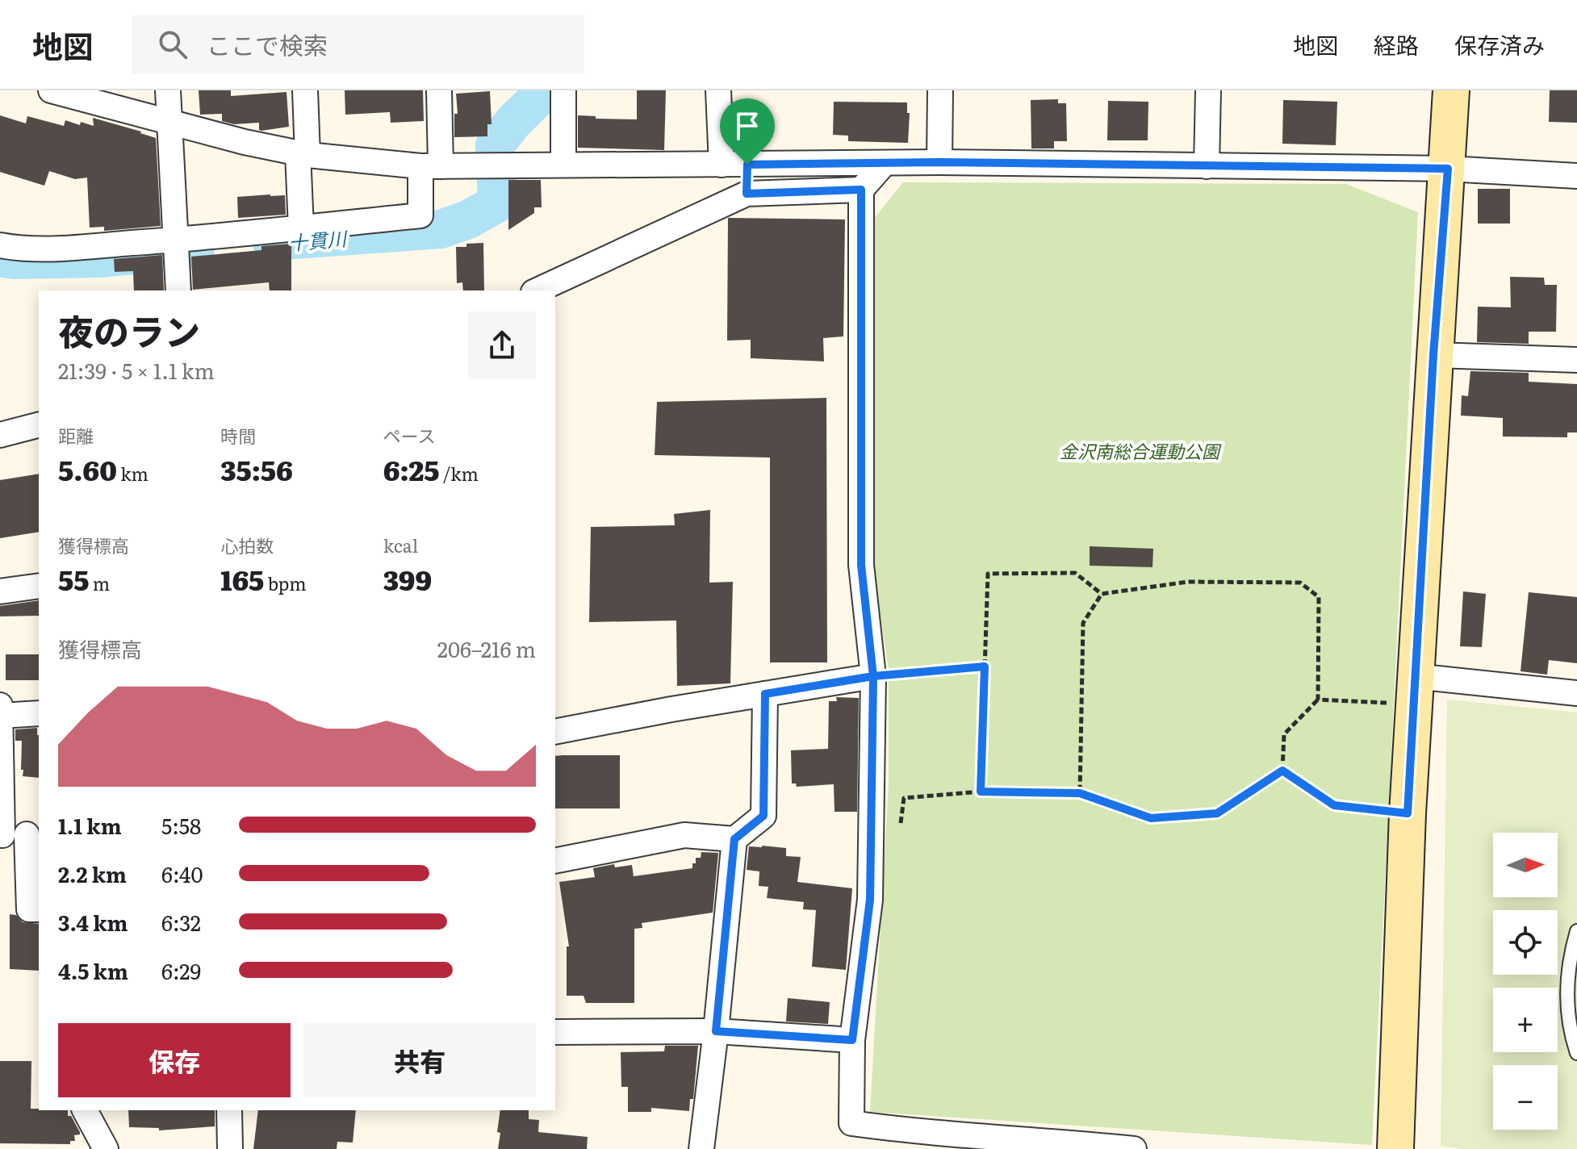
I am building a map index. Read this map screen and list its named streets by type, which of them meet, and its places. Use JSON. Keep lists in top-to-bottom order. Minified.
{"water":["十貫川"],"parks":["金沢南総合運動公園"],"north":"right","page":{"header":"地図","search":"ここで検索","nav":["地図","経路","保存済み"],"heading":["夜のラン","21:39 · 5 × 1.1 km"],"stats":[["距離","5.60 km"],["時間","35:56"],["ペース","6:25 /km"],["獲得標高","55 m"],["心拍数","165 bpm"],["kcal","399"]],"chart":["獲得標高","206–216 m"],"list":[{"name":"1.1 km","note":"5:58"},{"name":"2.2 km","note":"6:40"},{"name":"3.4 km","note":"6:32"},{"name":"4.5 km","note":"6:29"}],"map_buttons":["+","−"],"buttons":["保存","共有"]}}
